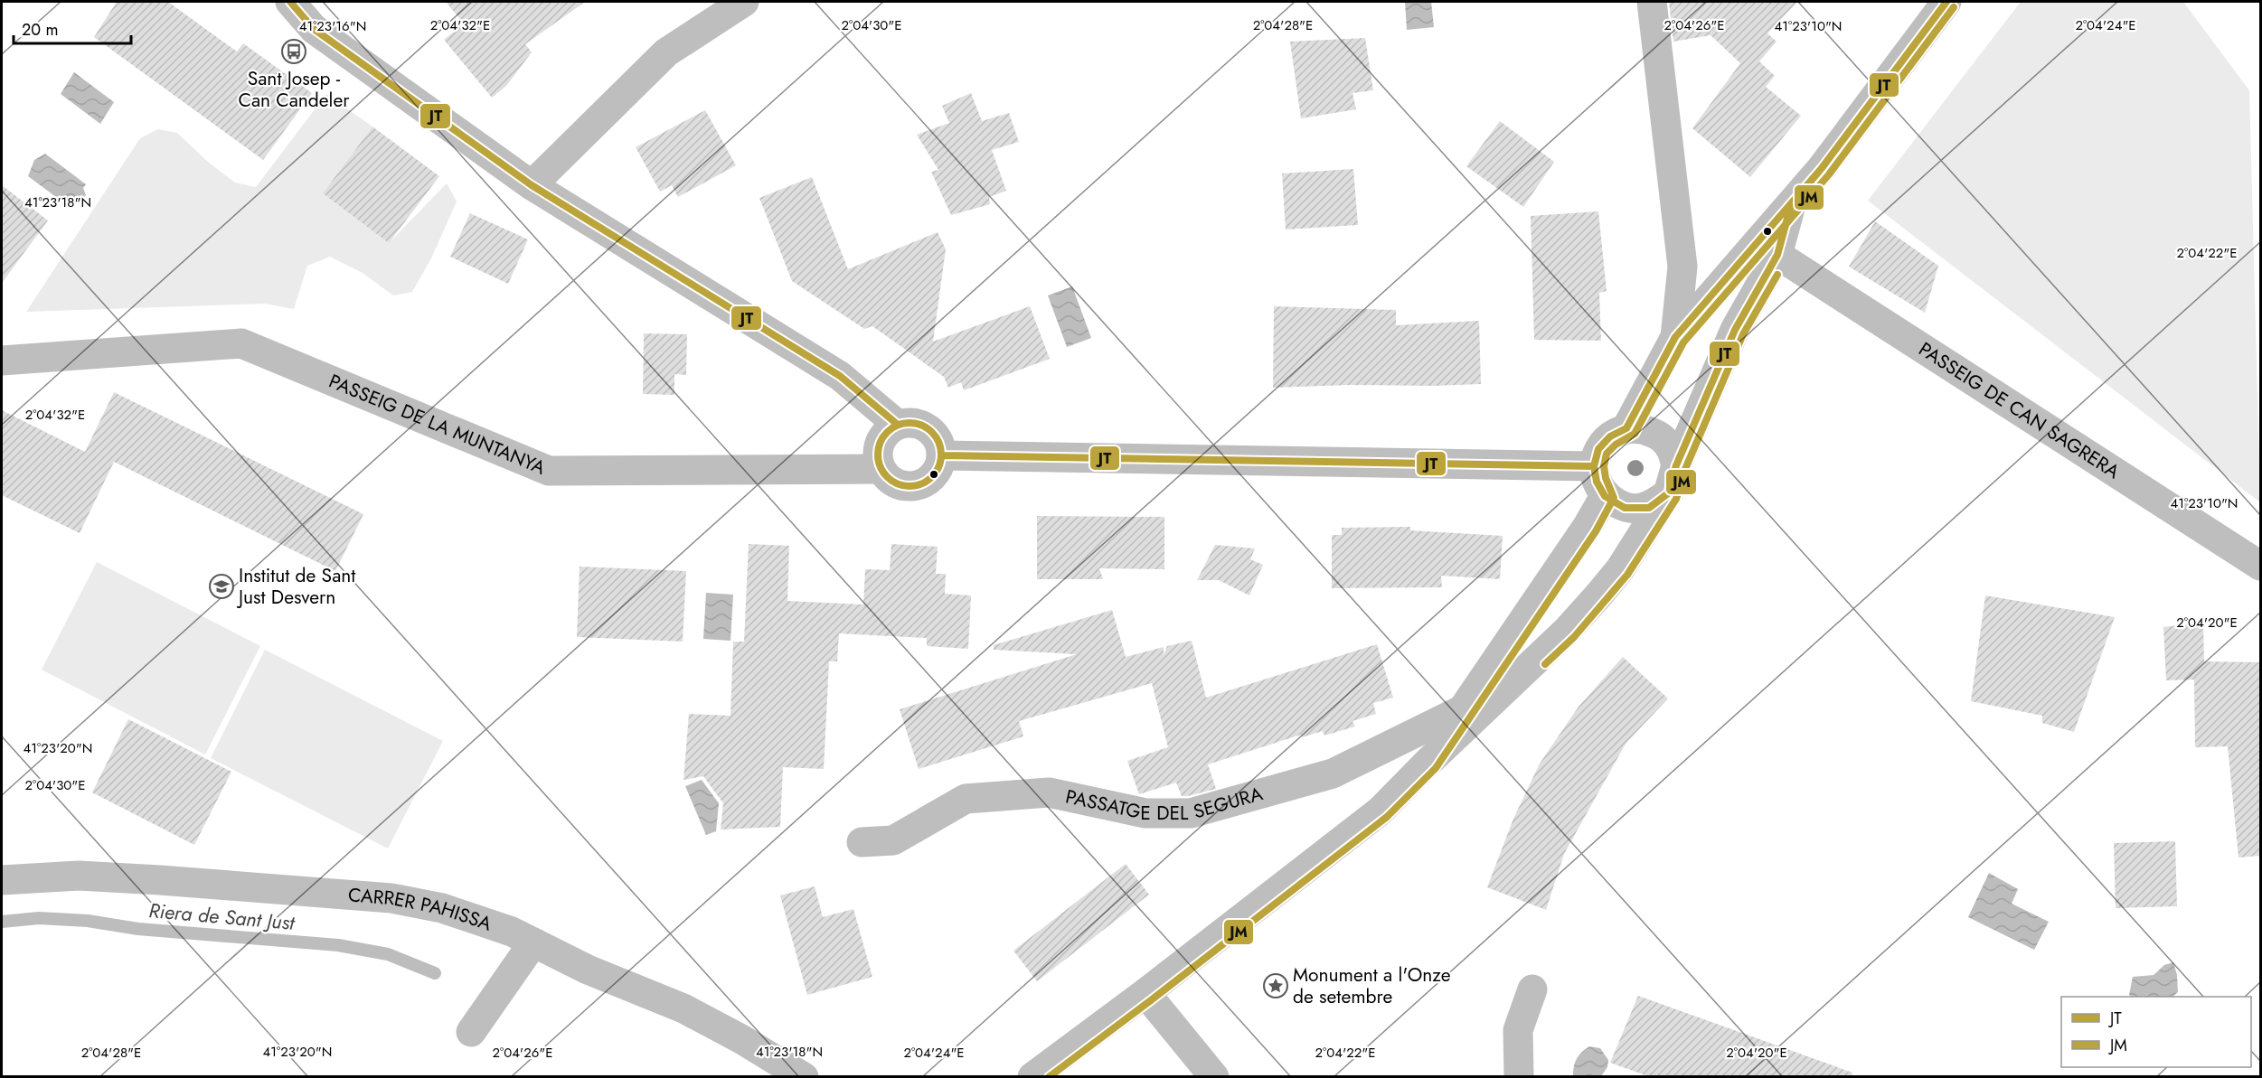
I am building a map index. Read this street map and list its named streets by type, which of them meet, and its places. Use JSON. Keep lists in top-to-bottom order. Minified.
{"streets":{"street":["PASSEIG DE CAN SAGRERA","PASSEIG DE LA MUNTANYA","PASSATGE DEL SEGURA","CARRER PAHISSA"]},"water":["Riera de Sant Just"],"places":{"bus stop":["Sant Josep - Can Candeler"],"school or university":["Institut de Sant Just Desvern"],"place":["Monument a l'Onze de setembre"]},"lines":["transit line JT","transit line JM"],"legend":["JT","JM"],"scale_bar":"20 m","coordinates":["2°04'32\"E","2°04'30\"E","2°04'28\"E","2°04'26\"E","2°04'24\"E","41°23'16\"N","41°23'10\"N","41°23'18\"N","2°04'22\"E","2°04'20\"E","41°23'20\"N"]}
